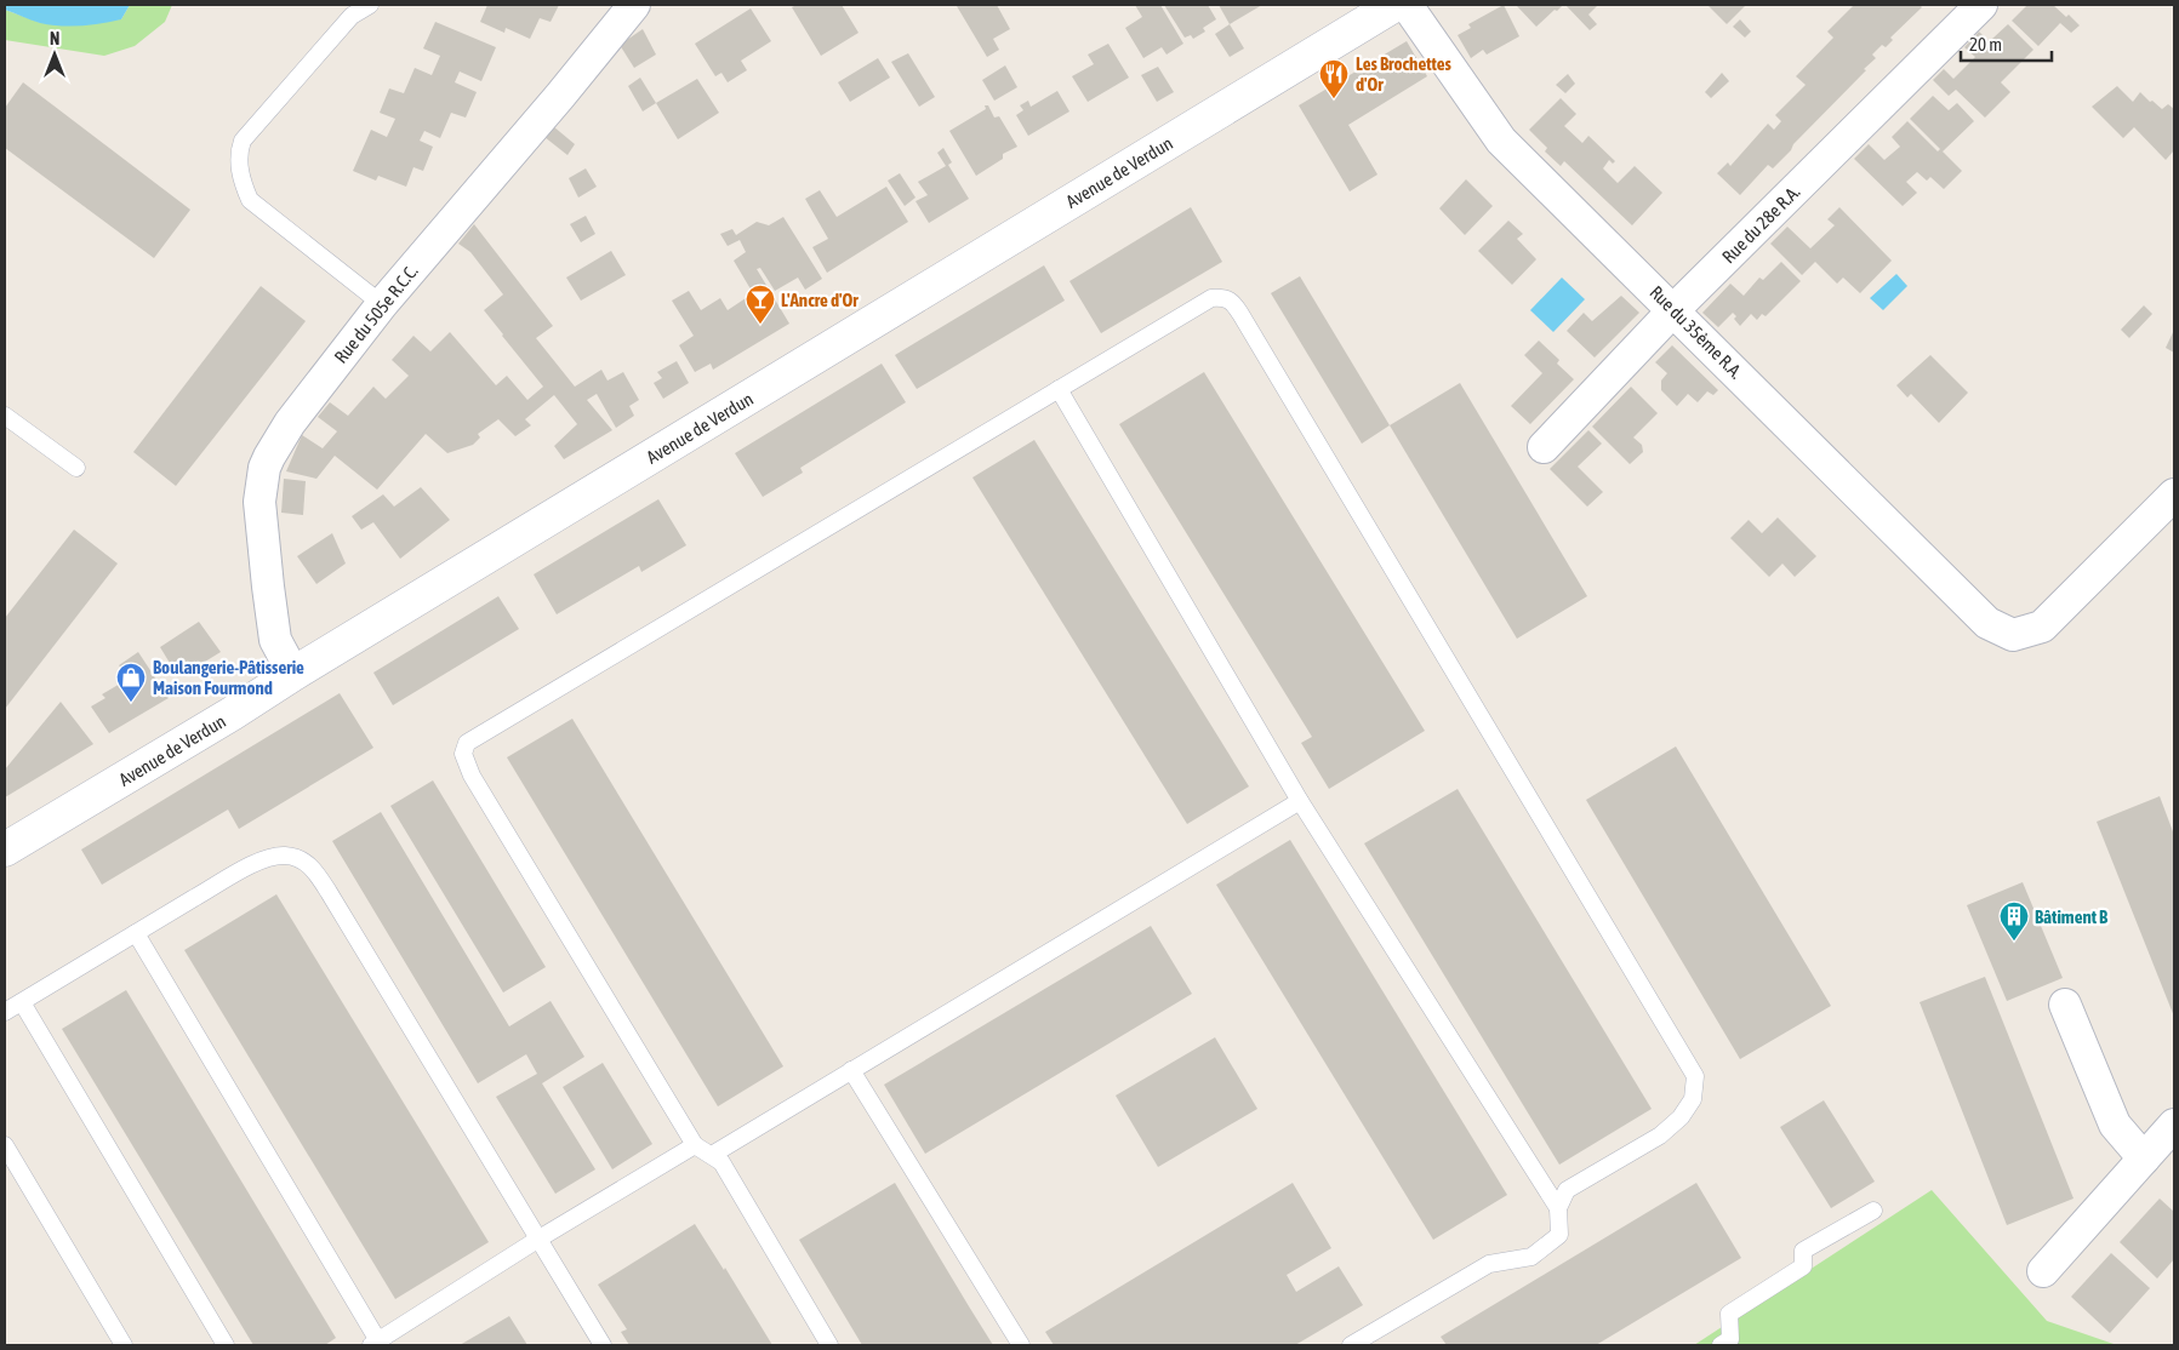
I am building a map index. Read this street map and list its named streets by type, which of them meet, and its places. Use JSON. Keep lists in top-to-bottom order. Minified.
{"streets":{"main road":["Avenue de Verdun"],"street":["Rue du 28e R.A.","Rue du 505e R.C.C.","Rue du 35ème R.A."]},"crossings":[["Avenue de Verdun","Rue du 505e R.C.C."],["Rue du 28e R.A.","Rue du 35ème R.A."]],"places":{"restaurant":["Les Brochettes d'Or"],"bar":["L'Ancre d'Or"],"shop":["Boulangerie-Pâtisserie Maison Fourmond"],"building":["Bâtiment B"]},"scale_bar":"20 m","north":"top"}
